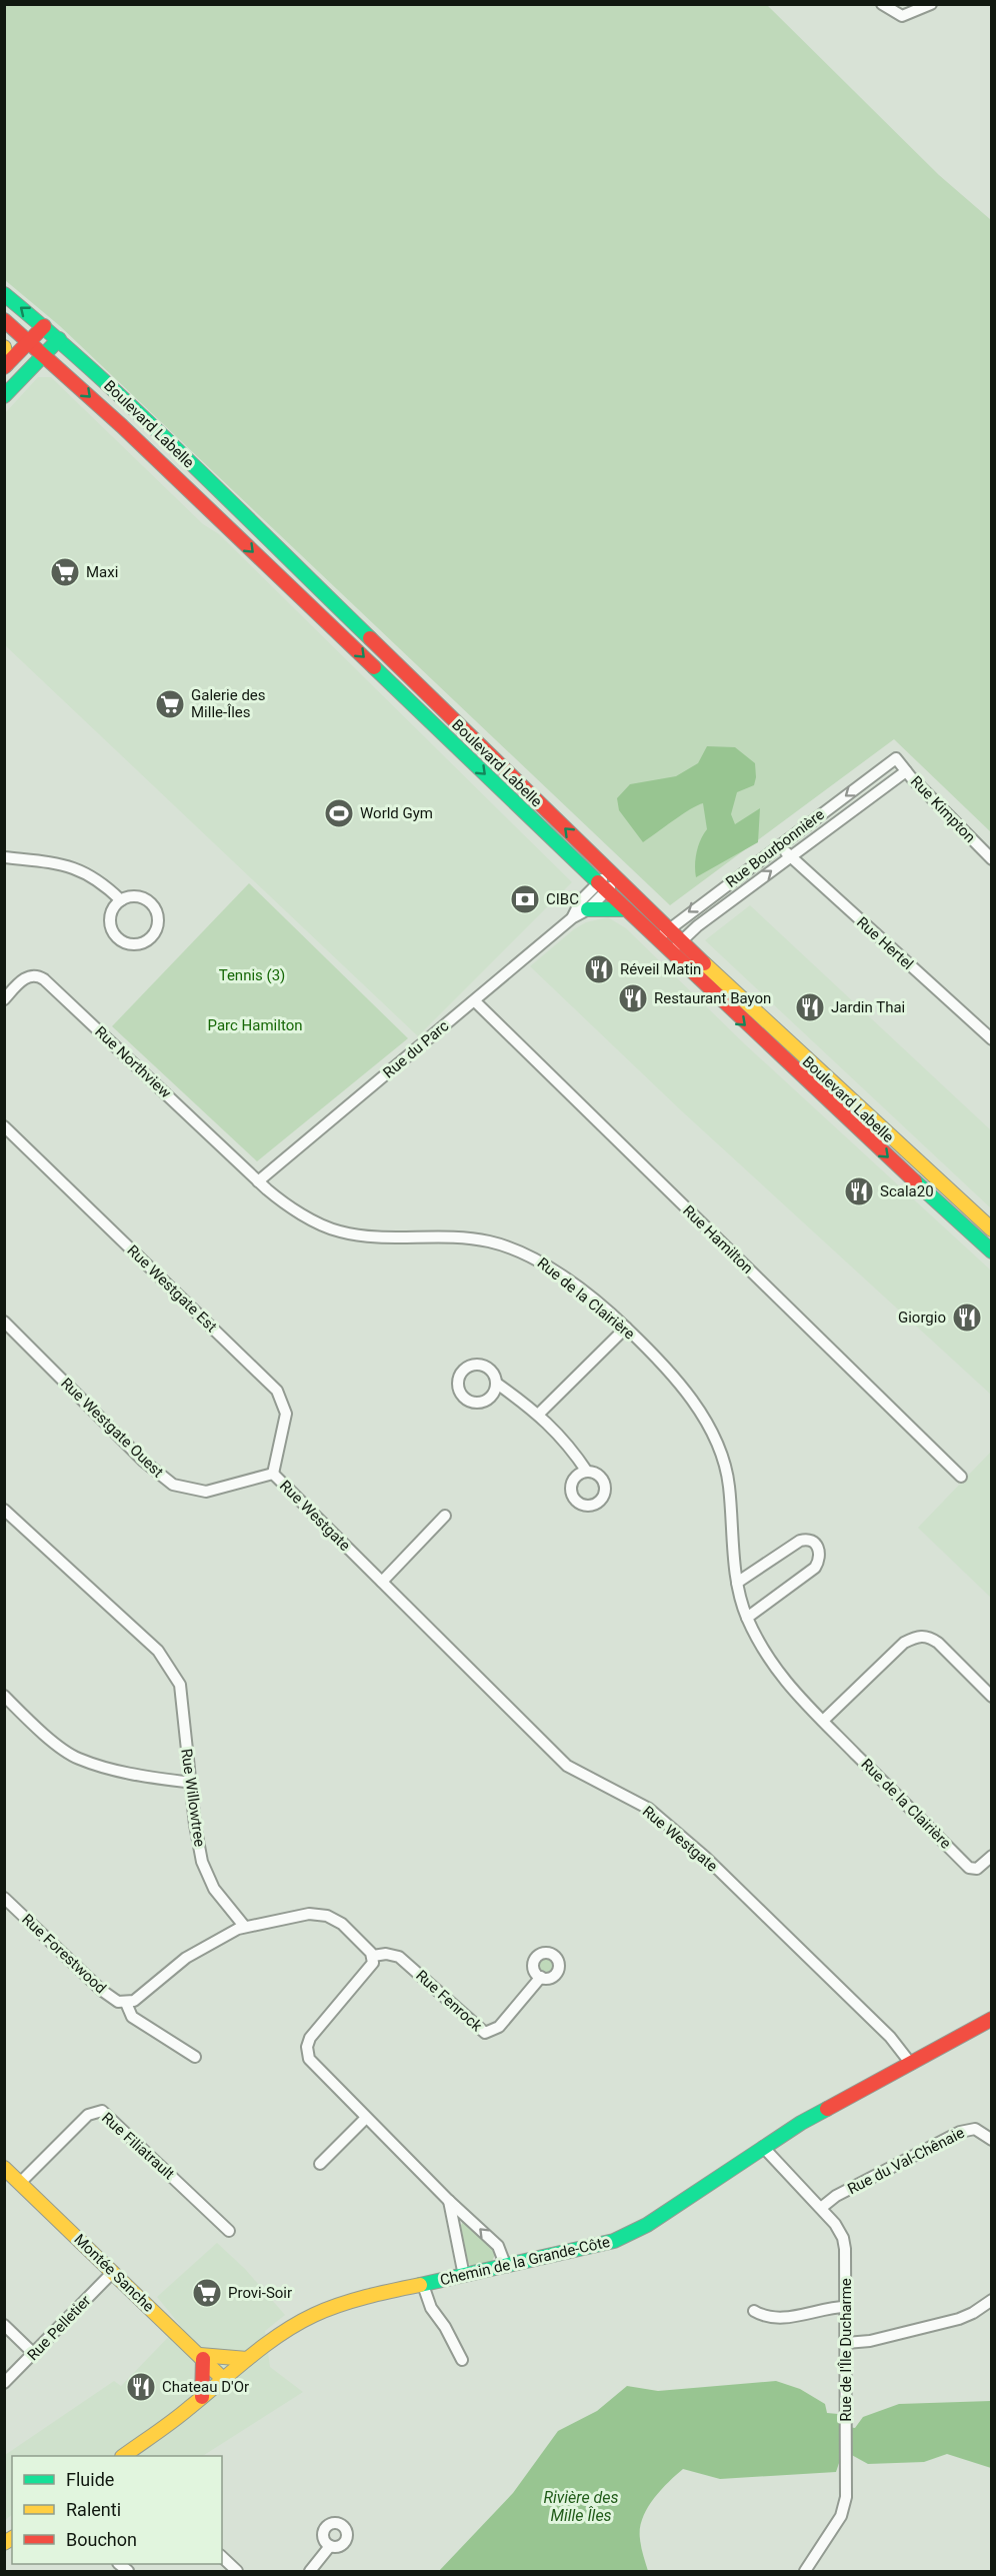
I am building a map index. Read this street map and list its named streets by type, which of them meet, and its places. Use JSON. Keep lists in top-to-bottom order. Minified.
{"streets":{"main road":["Boulevard Labelle","Chemin de la Grande-Côte","Montée Sanche"],"street":["Rue Kimpton","Rue Bourbonnière","Rue Hertel","Rue du Parc","Rue Northview","Rue Hamilton","Rue Westgate Est","Rue de la Clairière","Rue Westgate Ouest","Rue Westgate","Rue Willowtree","Rue Forestwood","Rue Fenrock","Rue Filiatrault","Rue du Val-Chênaie","Rue Pelletier","Rue de l'Île Ducharme"]},"crossings":[["Boulevard Labelle","Rue Bourbonnière"],["Boulevard Labelle","Rue du Parc"],["Rue Kimpton","Rue Bourbonnière"],["Rue Bourbonnière","Rue Hertel"],["Rue du Parc","Rue Northview"],["Rue du Parc","Rue Hamilton"],["Rue du Parc","Rue de la Clairière"],["Rue Northview","Rue de la Clairière"],["Rue Westgate Est","Rue Westgate Ouest"],["Rue Westgate Est","Rue Westgate"],["Rue Westgate Ouest","Rue Westgate"],["Rue Westgate","Chemin de la Grande-Côte"],["Rue Filiatrault","Montée Sanche"],["Rue du Val-Chênaie","Rue de l'Île Ducharme"],["Chemin de la Grande-Côte","Montée Sanche"],["Chemin de la Grande-Côte","Rue de l'Île Ducharme"],["Montée Sanche","Rue Pelletier"]],"water":["Rivière des Mille Îles"],"parks":["Tennis (3)","Parc Hamilton"],"places":{"supermarket":["Maxi","Galerie des Mille-Îles","Provi-Soir"],"sports":["World Gym"],"bank":["CIBC"],"restaurant":["Réveil Matin","Restaurant Bayon","Jardin Thai","Scala20","Giorgio","Chateau D'Or"]},"legend":["Fluide","Ralenti","Bouchon"]}
